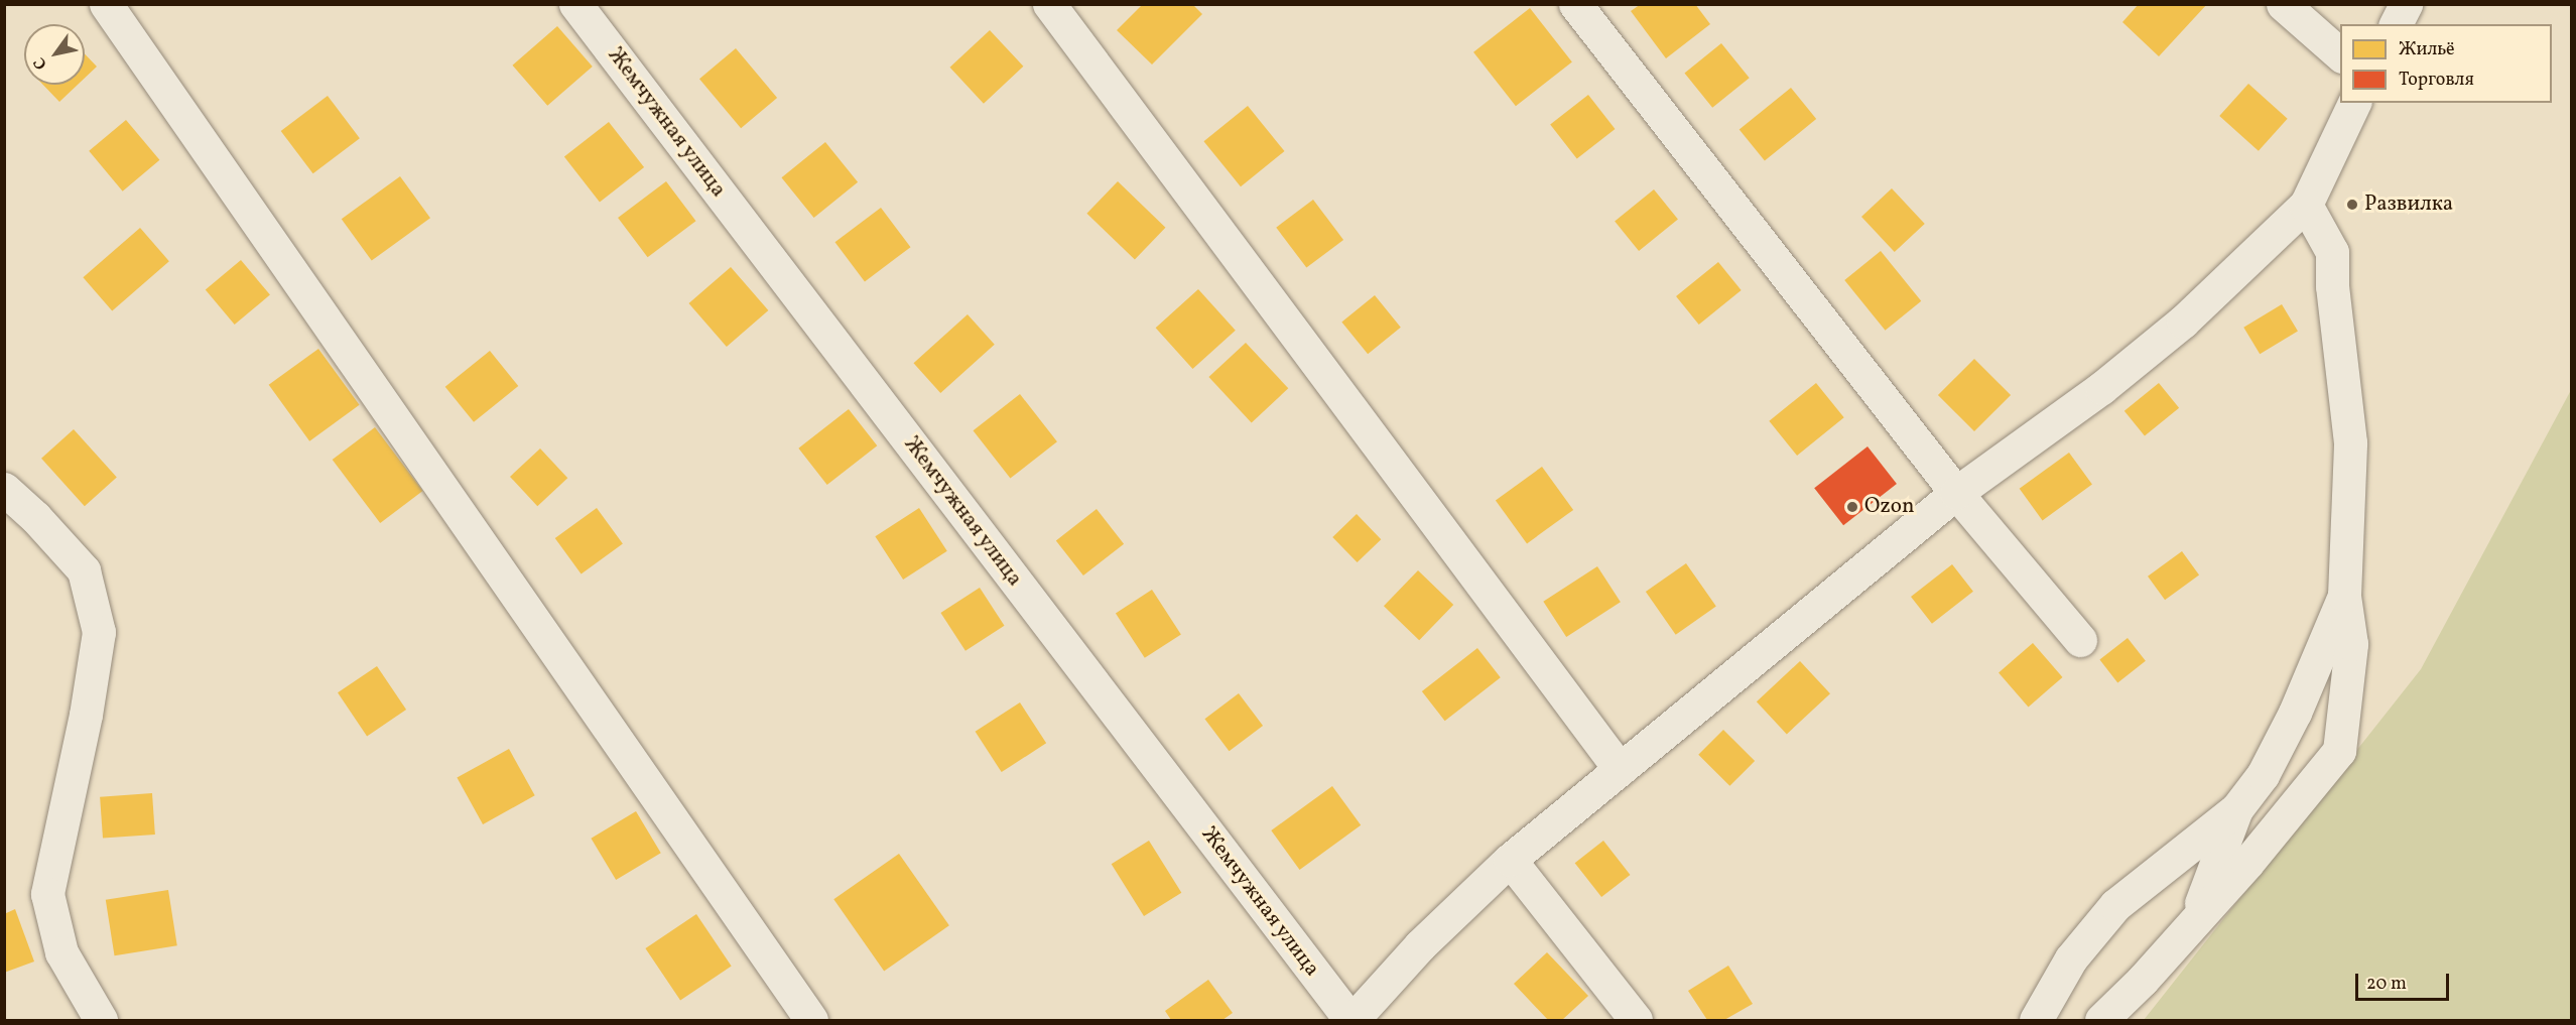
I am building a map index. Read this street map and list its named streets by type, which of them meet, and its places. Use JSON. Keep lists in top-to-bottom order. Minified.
{"streets":{"street":["Жемчужная улица"]},"places":["Развилка","Ozon"],"legend":["Жильё","Торговля"],"scale_bar":"20 m","north":"bottom left"}
